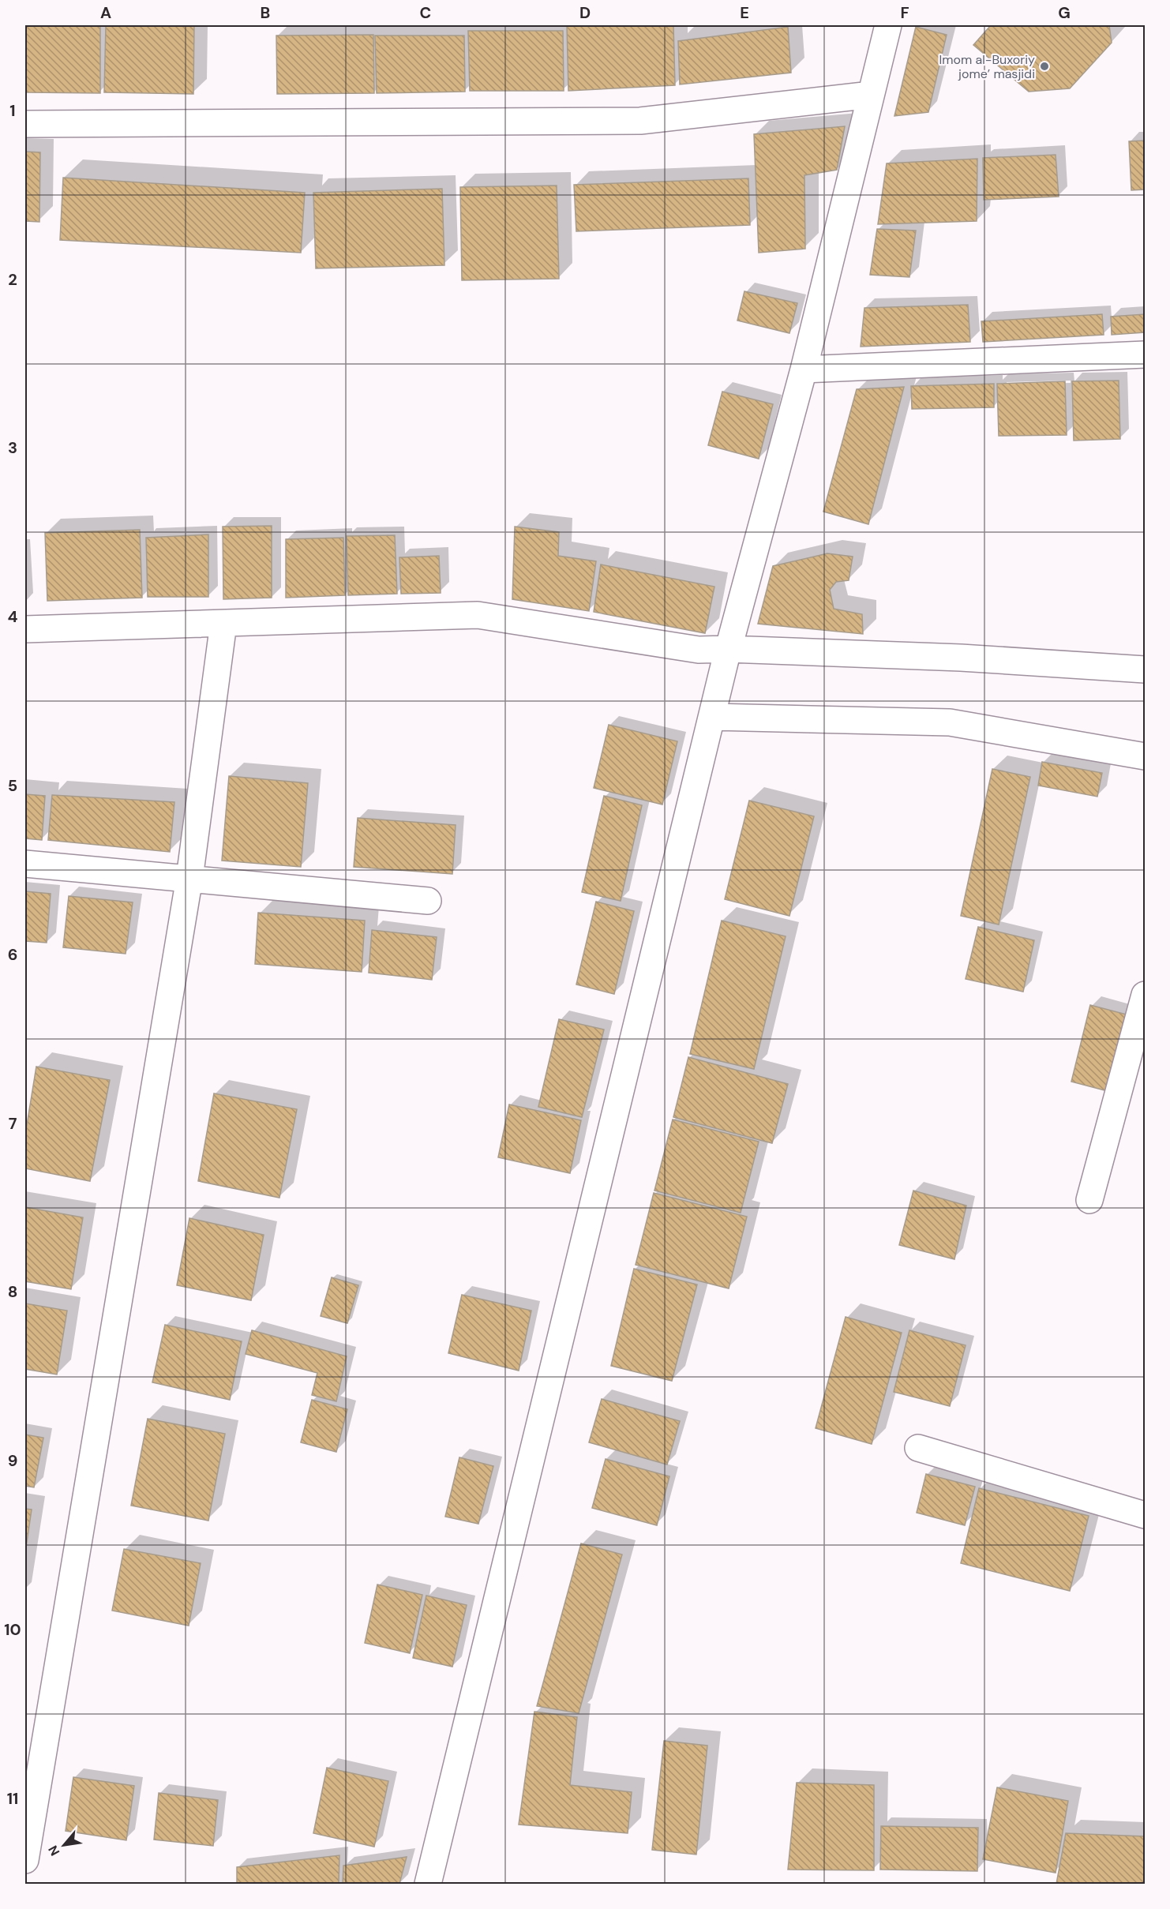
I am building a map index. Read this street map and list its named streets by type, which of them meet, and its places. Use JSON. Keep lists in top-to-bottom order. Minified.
{"places":["Imom al-Buxoriy jome’ masjidi"],"north":"bottom left","grid":{"columns":["A","B","C","D","E","F","G"],"rows":["1","2","3","4","5","6","7","8","9","10","11"]}}
